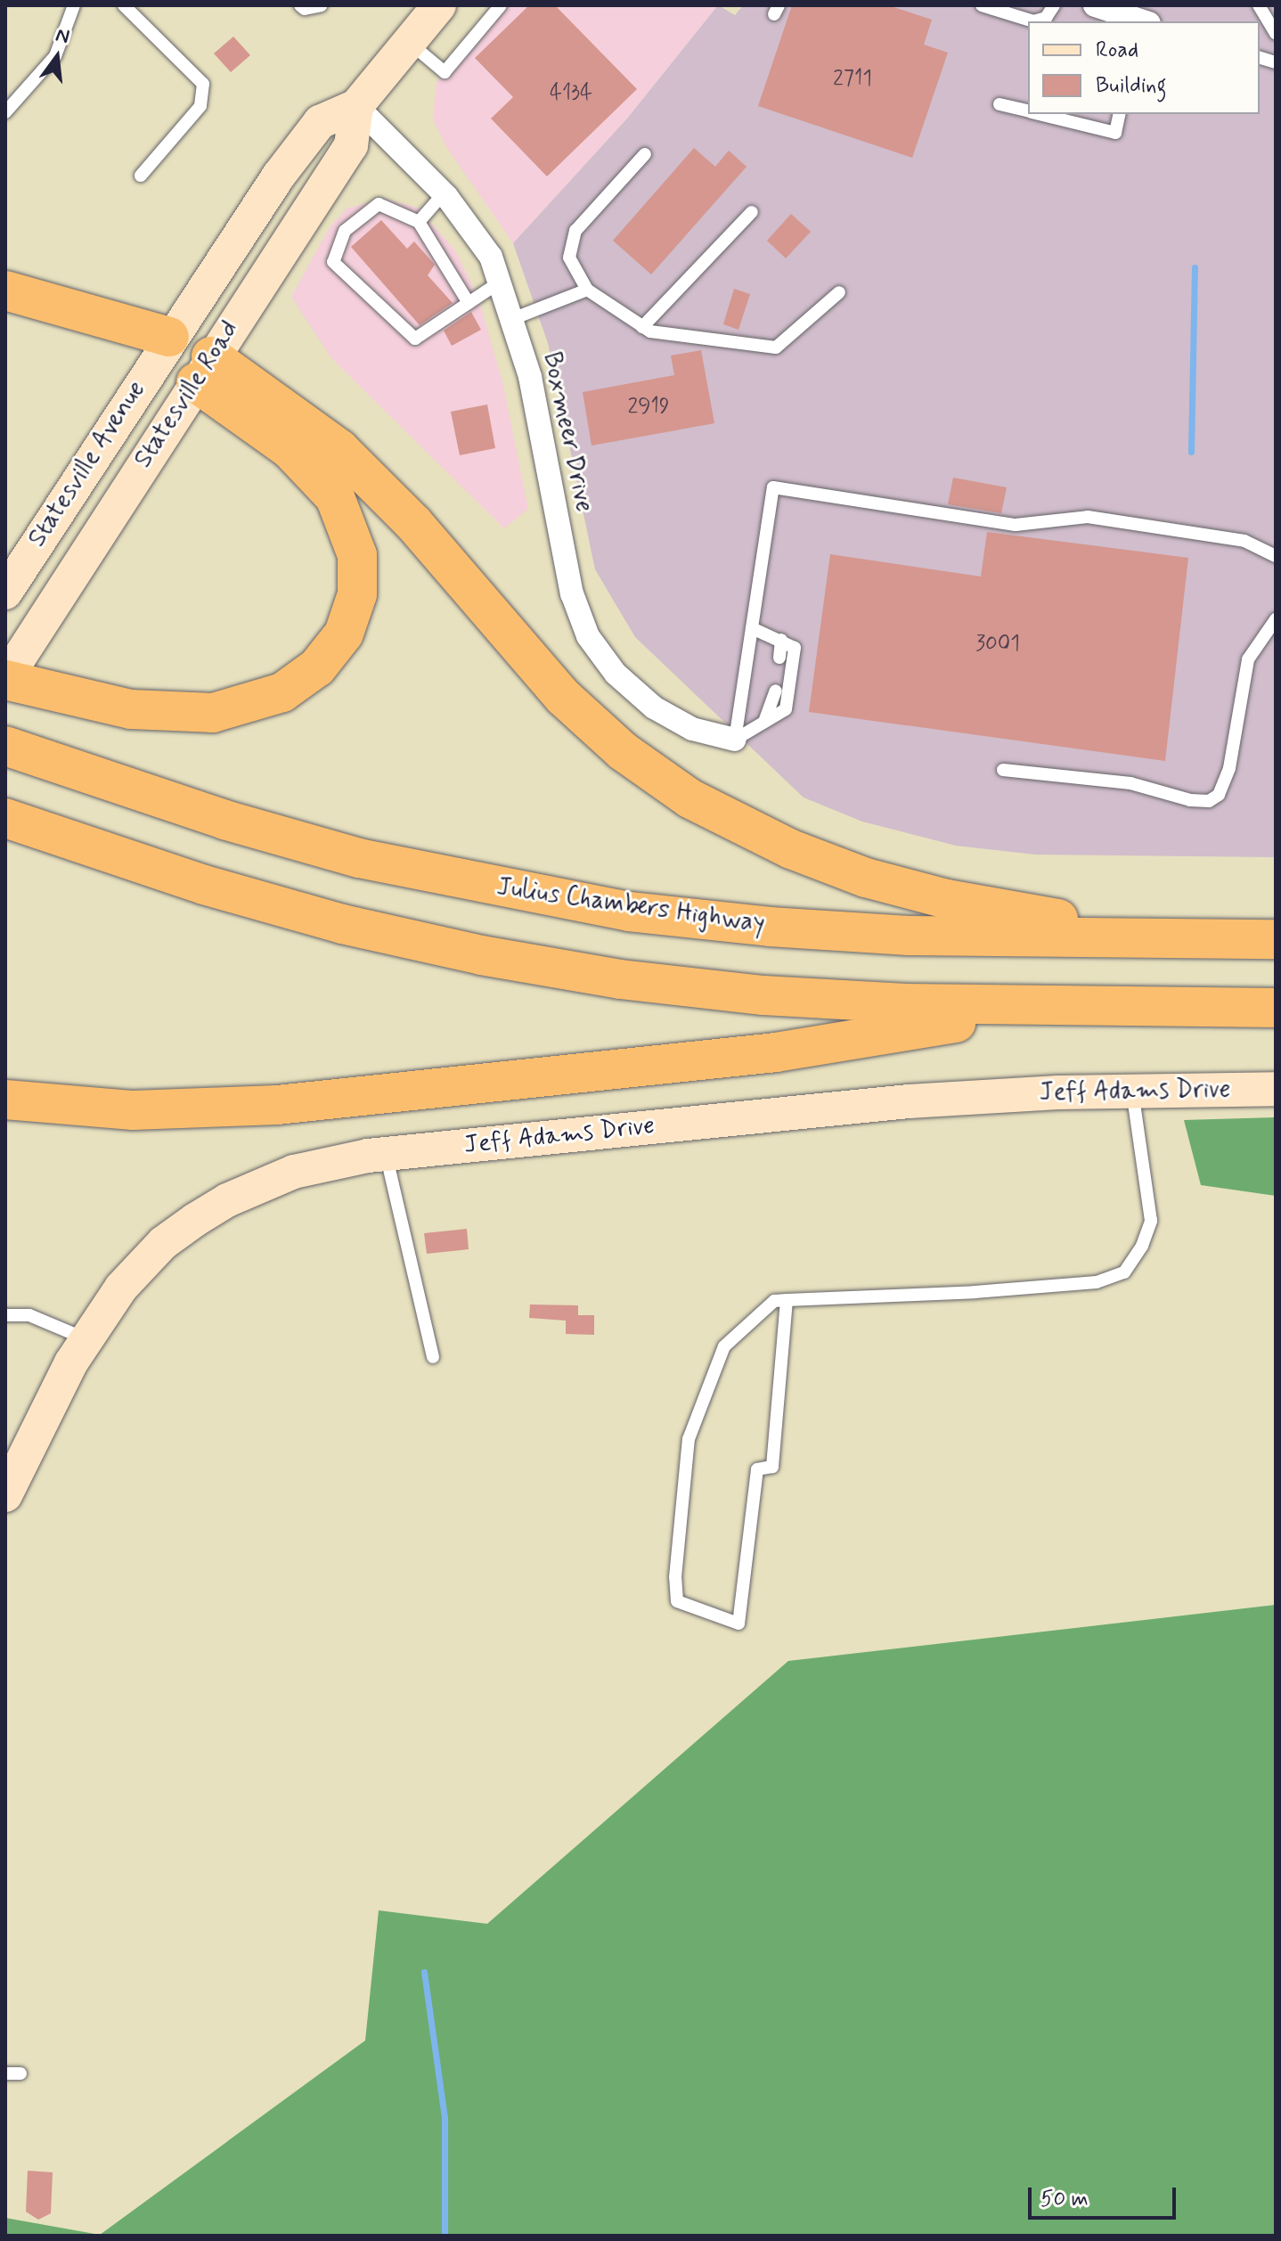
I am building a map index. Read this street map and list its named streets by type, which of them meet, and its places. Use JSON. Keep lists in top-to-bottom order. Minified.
{"streets":{"highway":["Julius Chambers Highway"],"main road":["Statesville Road","Statesville Avenue","Jeff Adams Drive"],"street":["Boxmeer Drive"]},"crossings":[["Statesville Road","Boxmeer Drive"],["Statesville Road","Statesville Avenue"]],"house_numbers":["2711","4134","2919","3001"],"legend":["Road","Building"],"scale_bar":"50 m","north":"top"}
